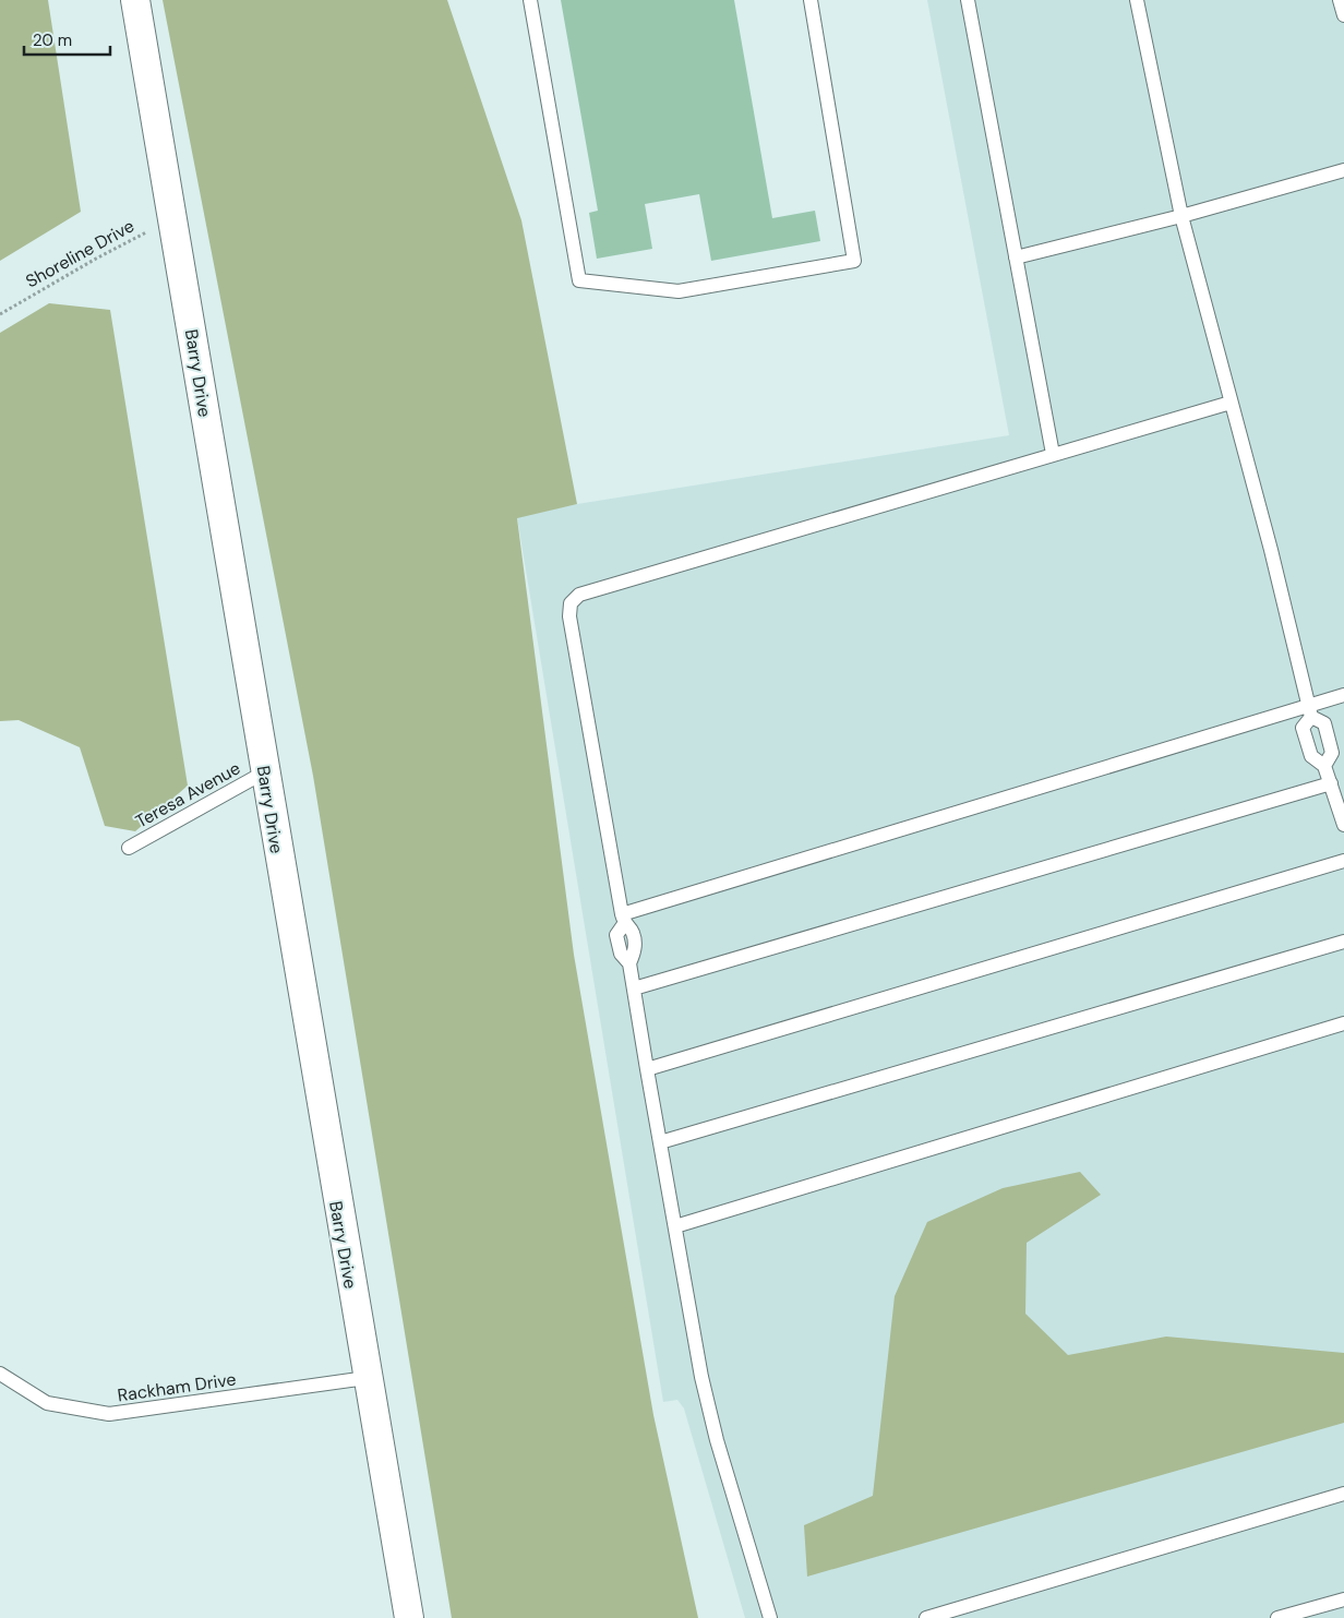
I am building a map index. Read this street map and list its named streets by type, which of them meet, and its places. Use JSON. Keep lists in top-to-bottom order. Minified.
{"streets":{"street":["Barry Drive"],"lane":["Teresa Avenue","Rackham Drive"],"path":["Shoreline Drive"]},"crossings":[["Shoreline Drive","Barry Drive"],["Barry Drive","Teresa Avenue"],["Barry Drive","Rackham Drive"]],"scale_bar":"20 m"}
